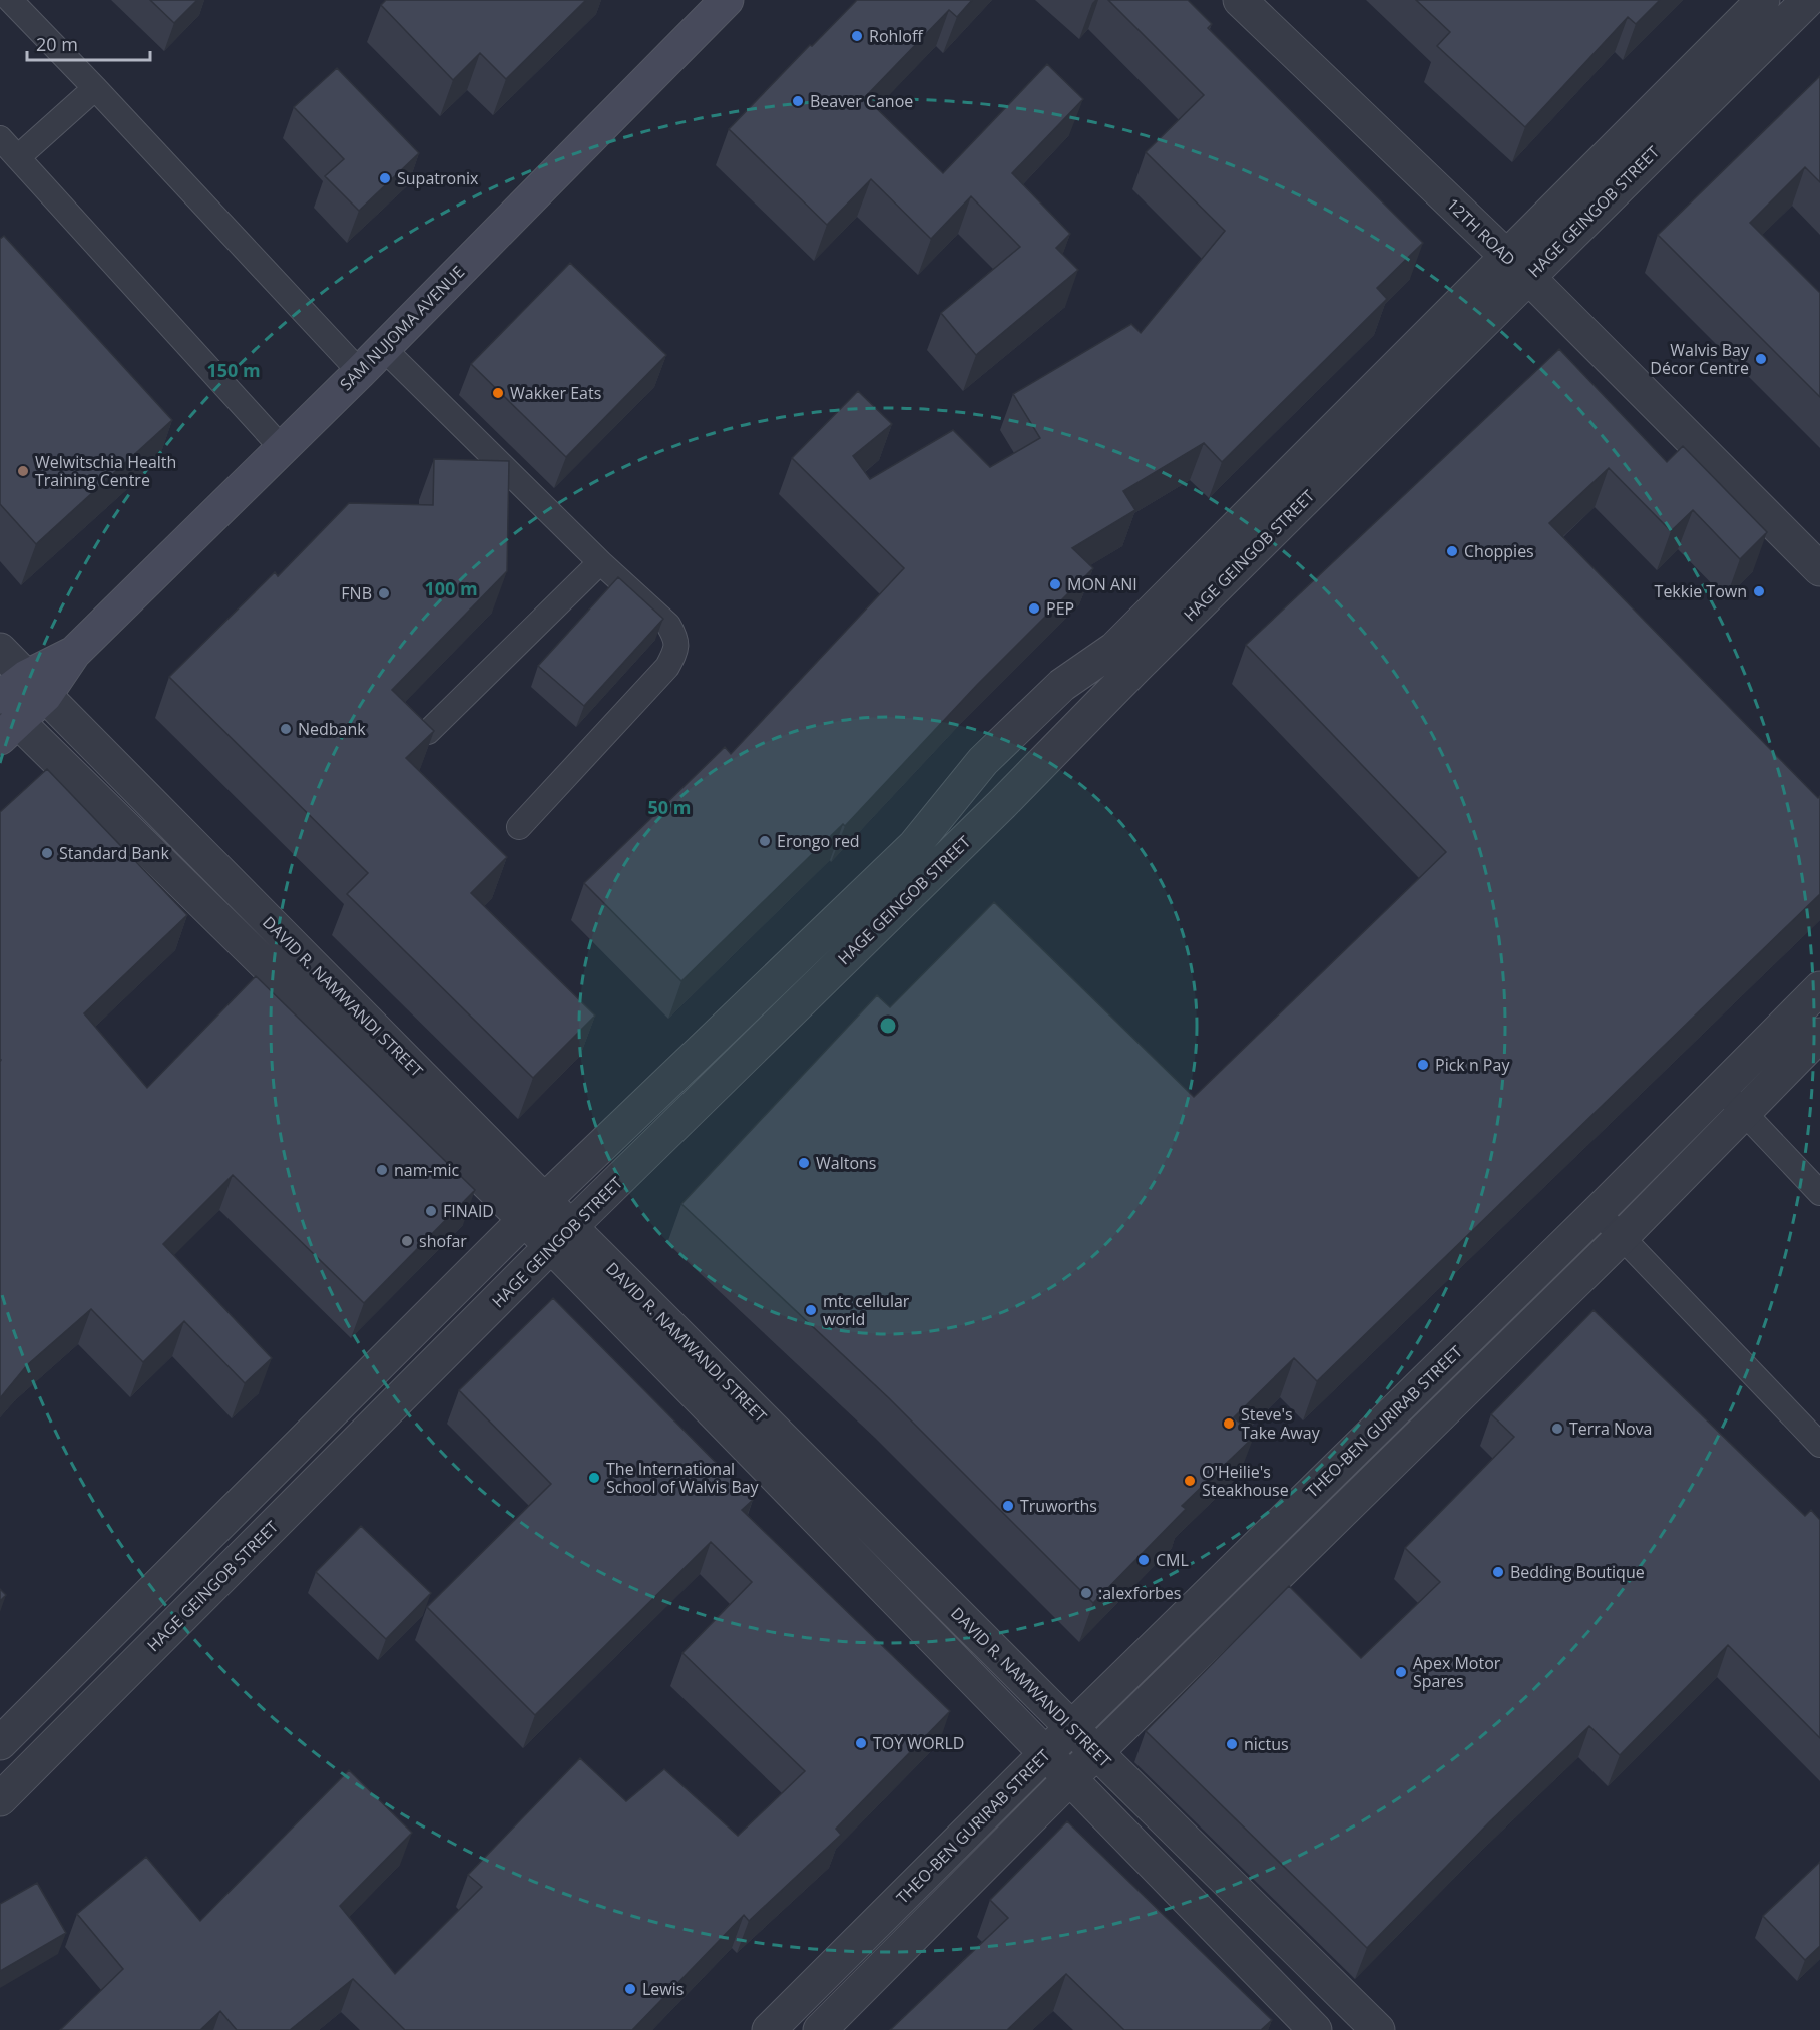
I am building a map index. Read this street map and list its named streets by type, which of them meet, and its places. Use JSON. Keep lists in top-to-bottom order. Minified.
{"streets":{"main road":["SAM NUJOMA AVENUE"],"street":["HAGE GEINGOB STREET","12TH ROAD","DAVID R. NAMWANDI STREET","THEO-BEN GURIRAB STREET"]},"crossings":[["HAGE GEINGOB STREET","12TH ROAD"],["HAGE GEINGOB STREET","DAVID R. NAMWANDI STREET"],["SAM NUJOMA AVENUE","DAVID R. NAMWANDI STREET"],["DAVID R. NAMWANDI STREET","THEO-BEN GURIRAB STREET"]],"places":["Rohloff","Beaver Canoe","Supatronix","Walvis Bay Décor Centre","Wakker Eats","Welwitschia Health Training Centre","Choppies","MON ANI","Tekkie Town","FNB","PEP","Nedbank","Erongo red","Standard Bank","Pick n Pay","Waltons","nam-mic","FINAID","shofar","mtc cellular world","Steve's Take Away","Terra Nova","The International School of Walvis Bay","O'Heilie's Steakhouse","Truworths","CML","Bedding Boutique",":alexforbes","Apex Motor Spares","TOY WORLD","nictus","Lewis"],"scale_bar":"20 m","rings":["150 m","100 m","50 m"]}
